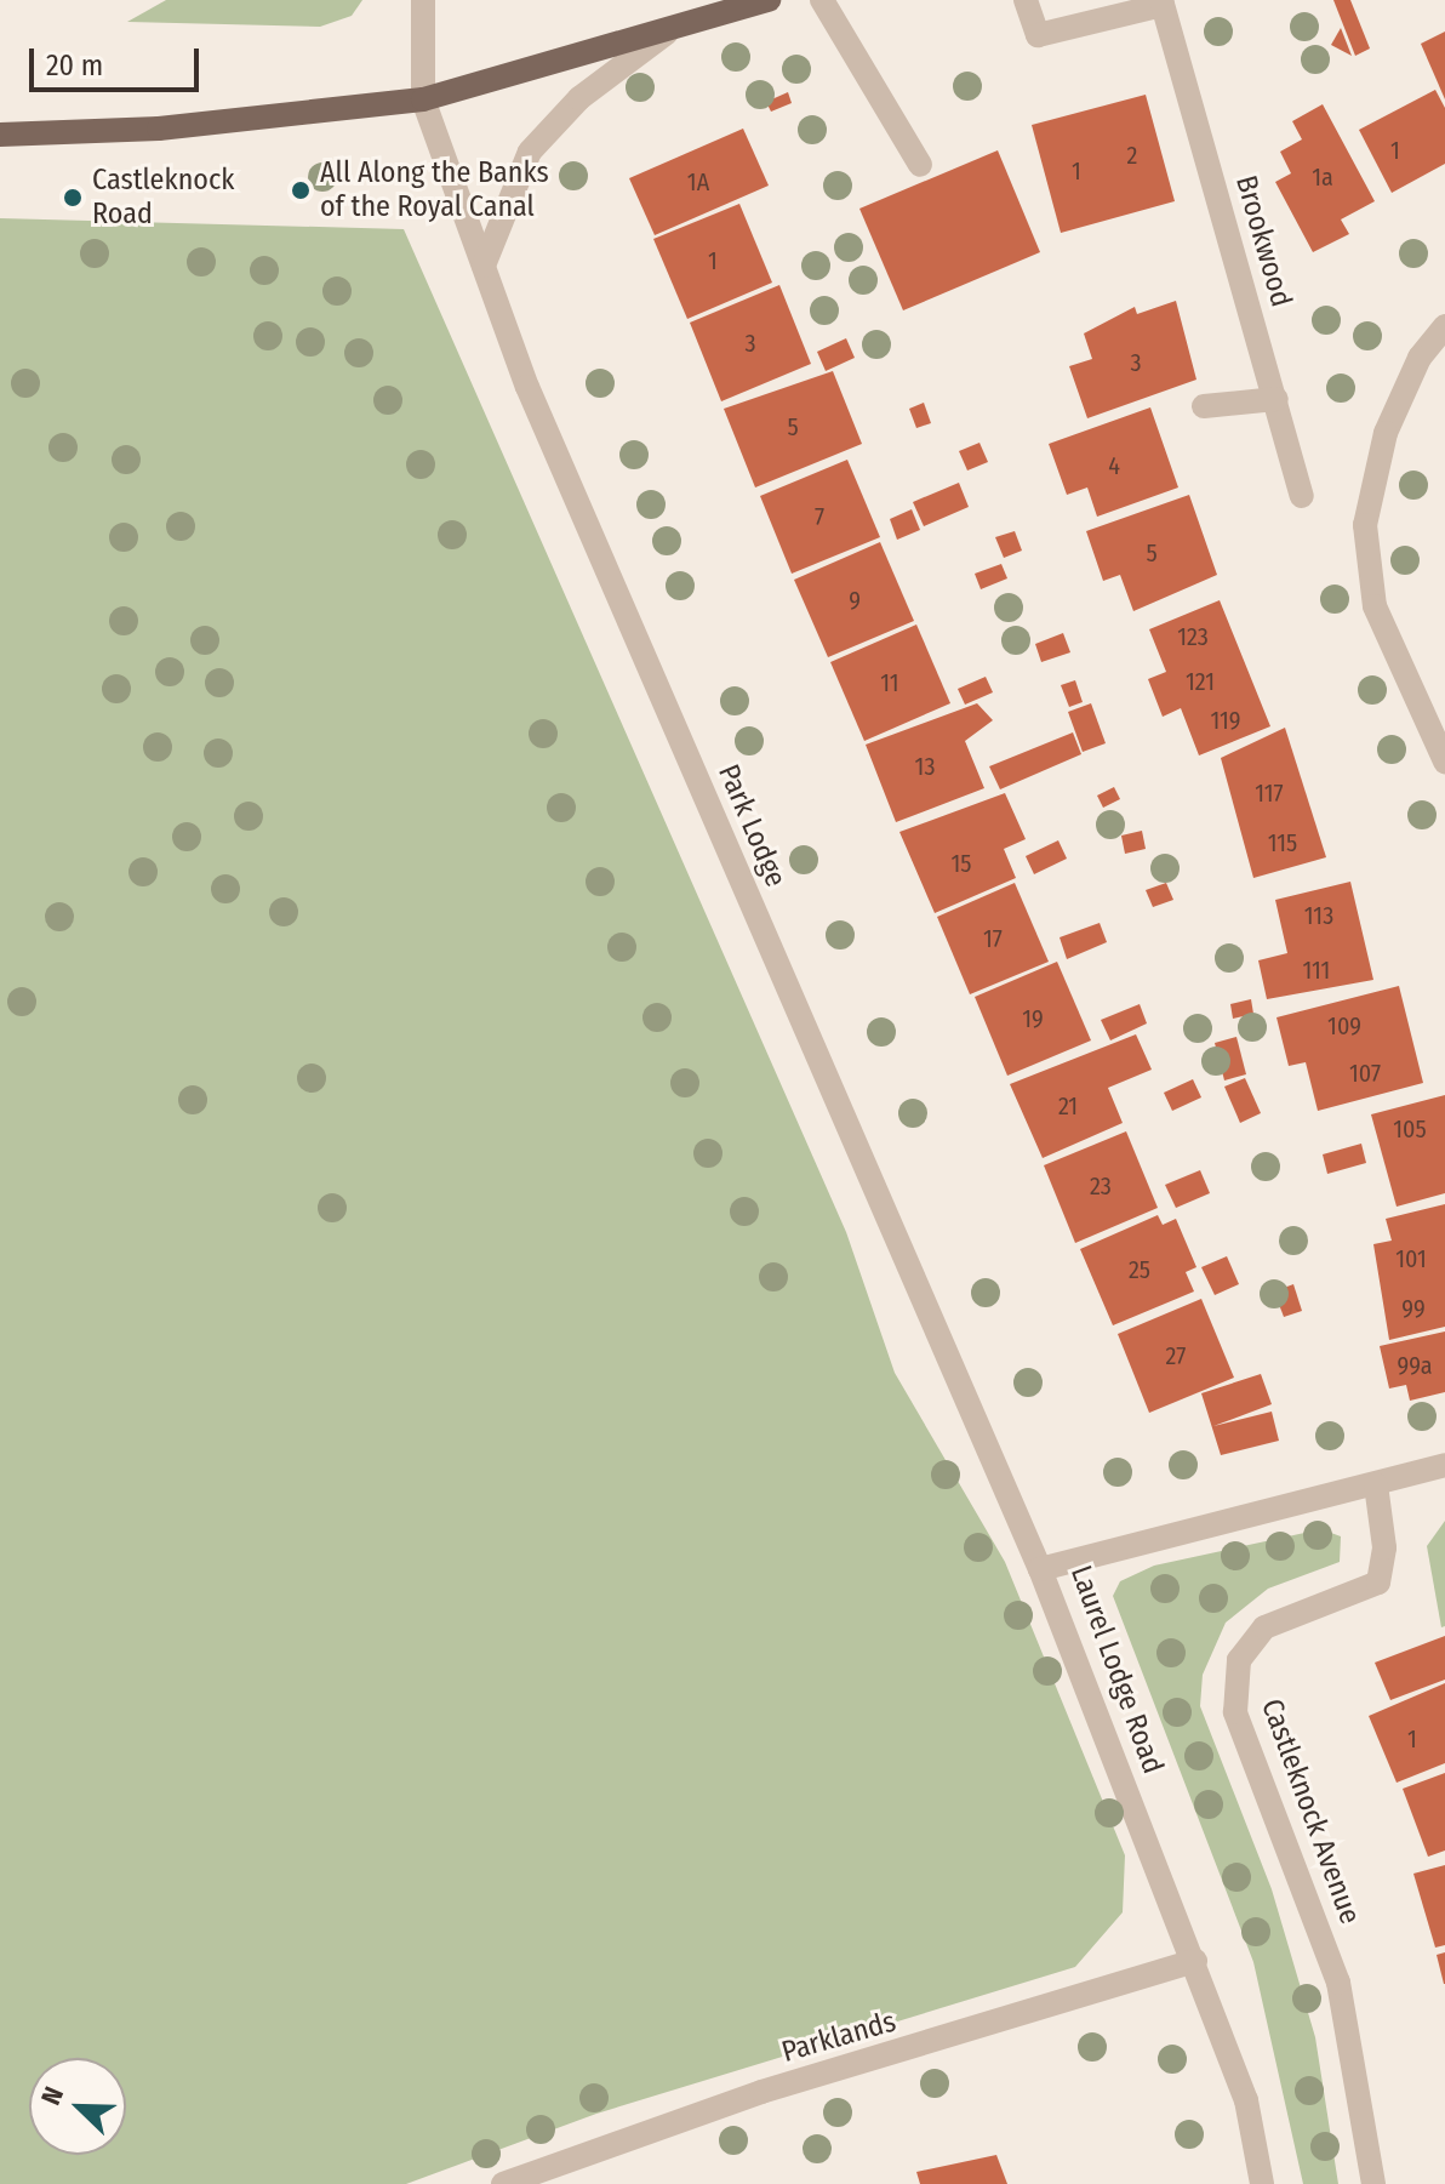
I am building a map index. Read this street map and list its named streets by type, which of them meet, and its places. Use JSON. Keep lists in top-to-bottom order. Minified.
{"streets":{"street":["Brookwood","Park Lodge","Laurel Lodge Road","Castleknock Avenue","Parklands"]},"crossings":[["Park Lodge","Laurel Lodge Road"],["Laurel Lodge Road","Castleknock Avenue"],["Laurel Lodge Road","Parklands"]],"places":["All Along the Banks of the Royal Canal","Castleknock Road"],"house_numbers":["1","2","1","1a","1A","1","3","3","5","4","7","5","9","123","121","11","119","13","117","115","15","113","17","111","19","109","107","21","105","23","101","25","99","27","99a","1"],"scale_bar":"20 m","north":"top left"}
